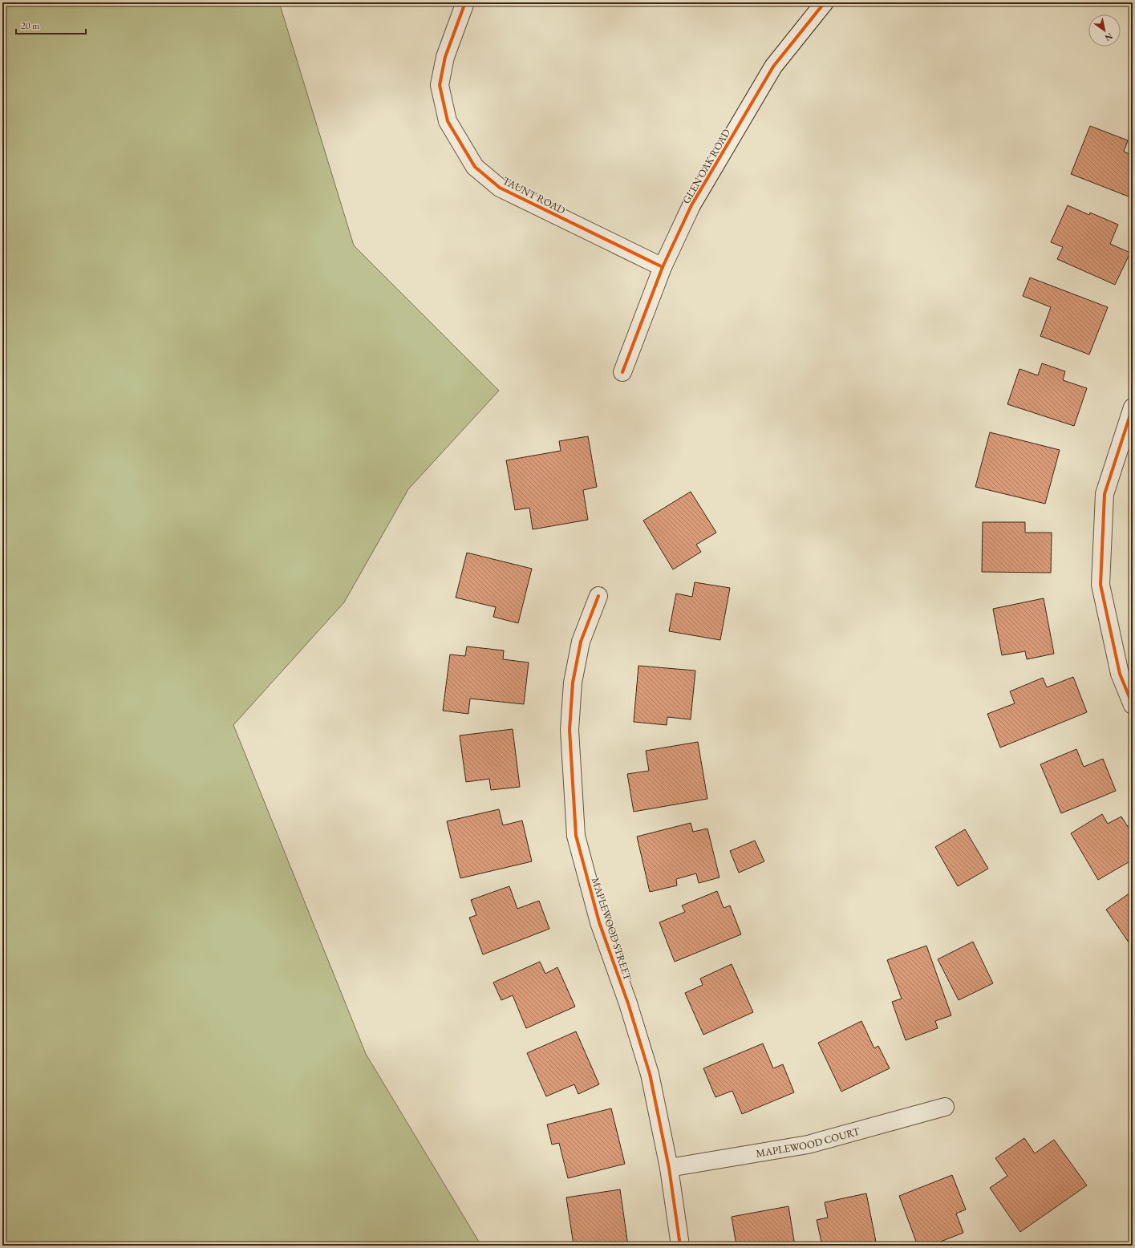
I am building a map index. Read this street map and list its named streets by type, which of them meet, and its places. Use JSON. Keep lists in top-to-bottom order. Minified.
{"streets":{"street":["GLEN OAK ROAD","TAUNT ROAD","MAPLEWOOD STREET","MAPLEWOOD COURT"]},"crossings":[["GLEN OAK ROAD","TAUNT ROAD"],["MAPLEWOOD STREET","MAPLEWOOD COURT"]],"scale_bar":"20 m","north":"bottom right"}
